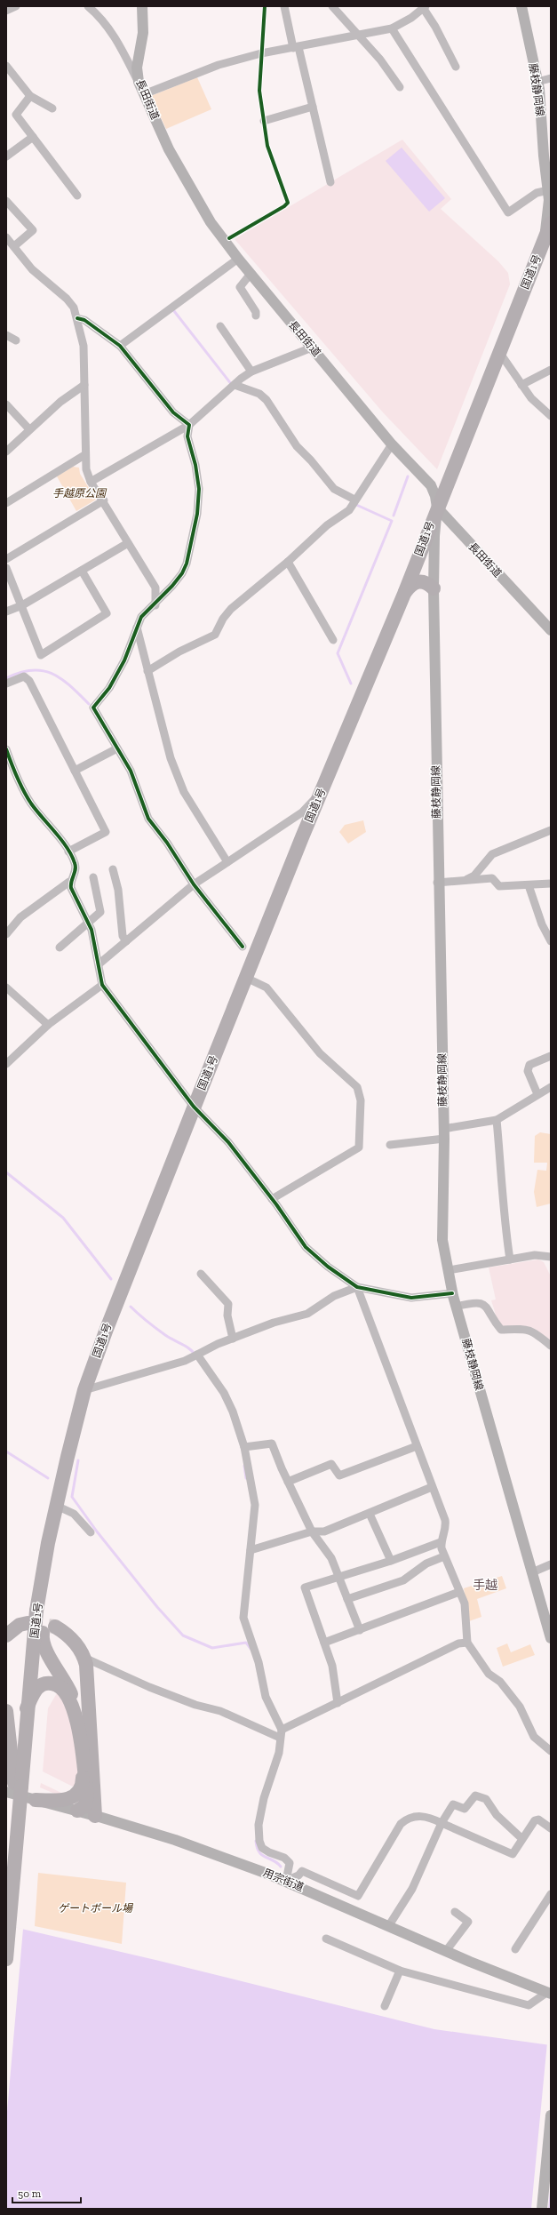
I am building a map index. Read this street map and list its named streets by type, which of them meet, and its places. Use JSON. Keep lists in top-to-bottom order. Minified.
{"streets":{"highway":["国道1号"],"main road":["藤枝静岡線","長田街道","用宗街道"]},"crossings":[["藤枝静岡線","長田街道"],["藤枝静岡線","国道1号"],["長田街道","国道1号"],["国道1号","用宗街道"]],"districts":["手越"],"parks":["手越原公園","ゲートボール場"],"scale_bar":"50 m"}
